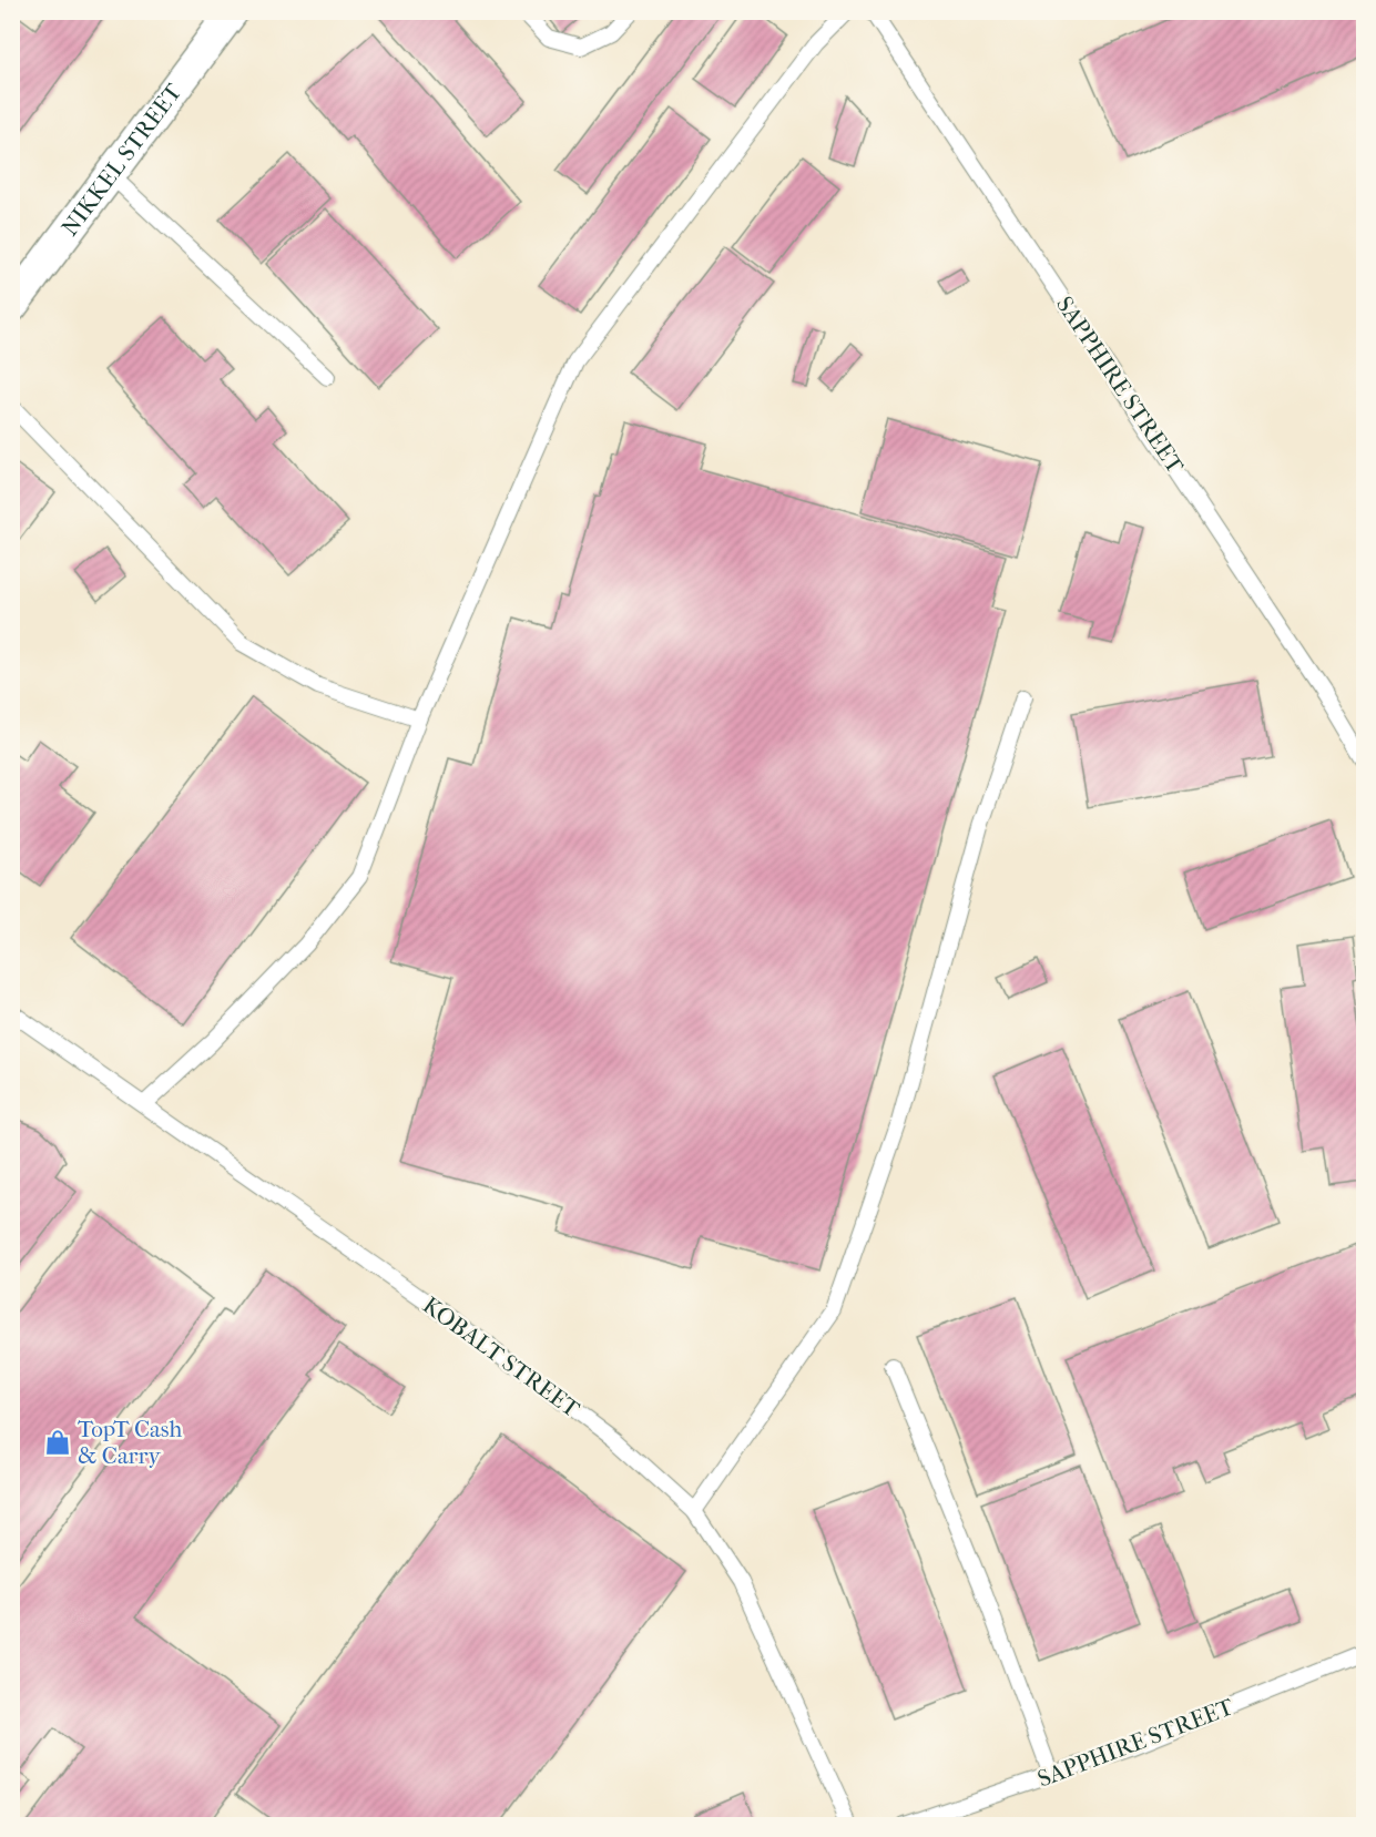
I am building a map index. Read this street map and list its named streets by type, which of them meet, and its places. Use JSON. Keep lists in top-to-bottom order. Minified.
{"streets":{"street":["NIKKEL STREET"],"lane":["SAPPHIRE STREET","KOBALT STREET"]},"places":{"shop":["TopT Cash & Carry"]}}
